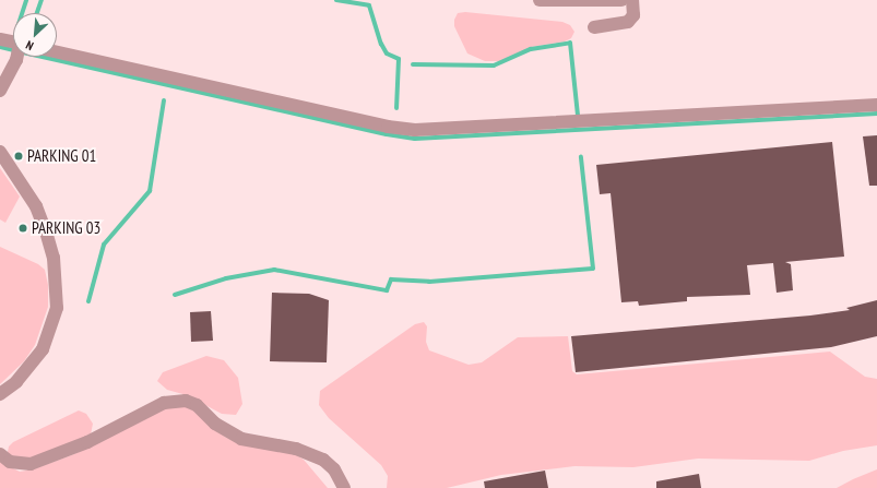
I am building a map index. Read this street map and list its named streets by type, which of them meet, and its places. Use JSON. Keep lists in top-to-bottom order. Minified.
{"places":["PARKING 01","PARKING 03"],"north":"bottom left"}
